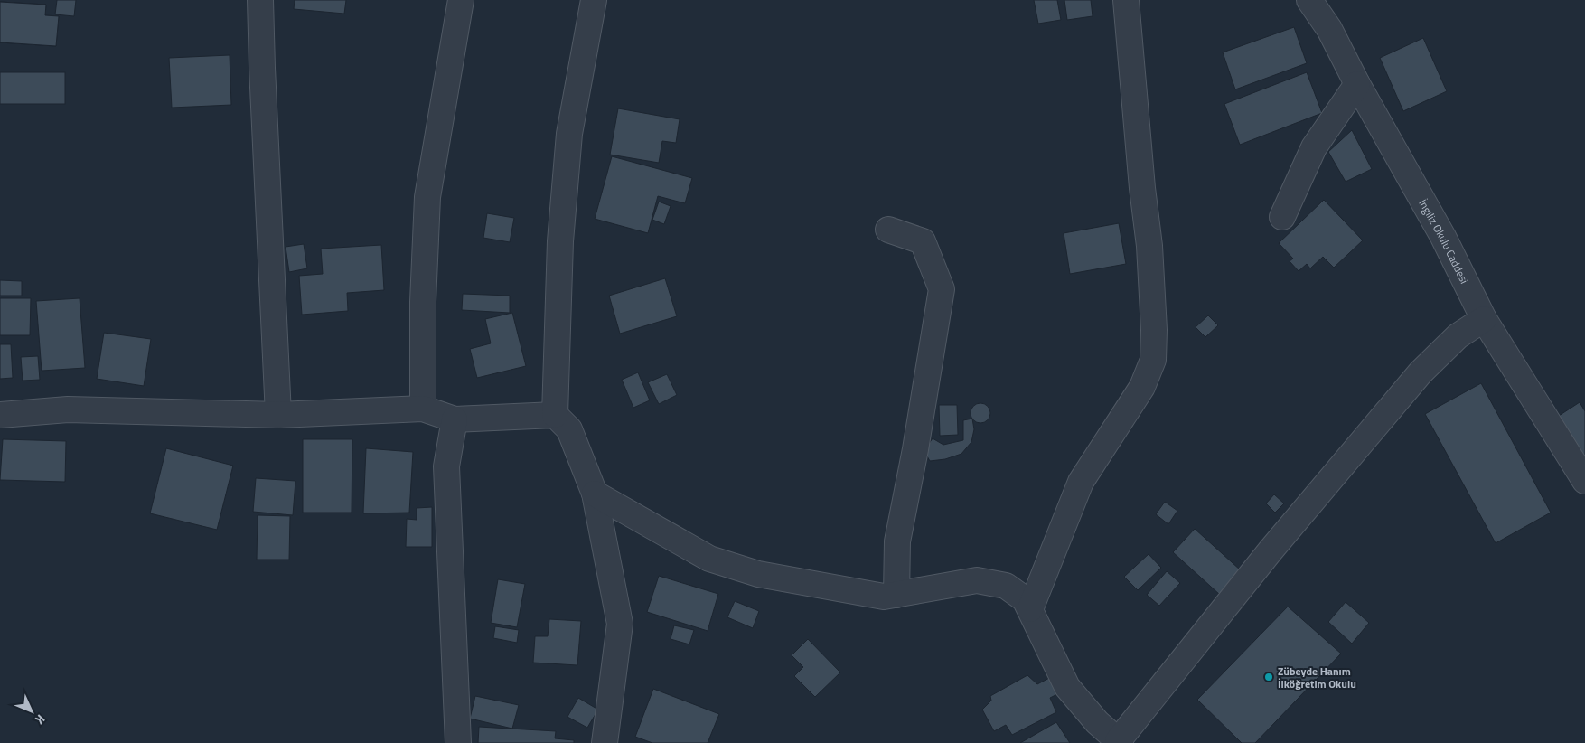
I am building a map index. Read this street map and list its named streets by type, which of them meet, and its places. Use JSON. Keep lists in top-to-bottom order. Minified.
{"streets":{"street":["İngiliz Okulu Caddesi"]},"places":["Zübeyde Hanım İlköğretim Okulu"],"north":"bottom right"}
